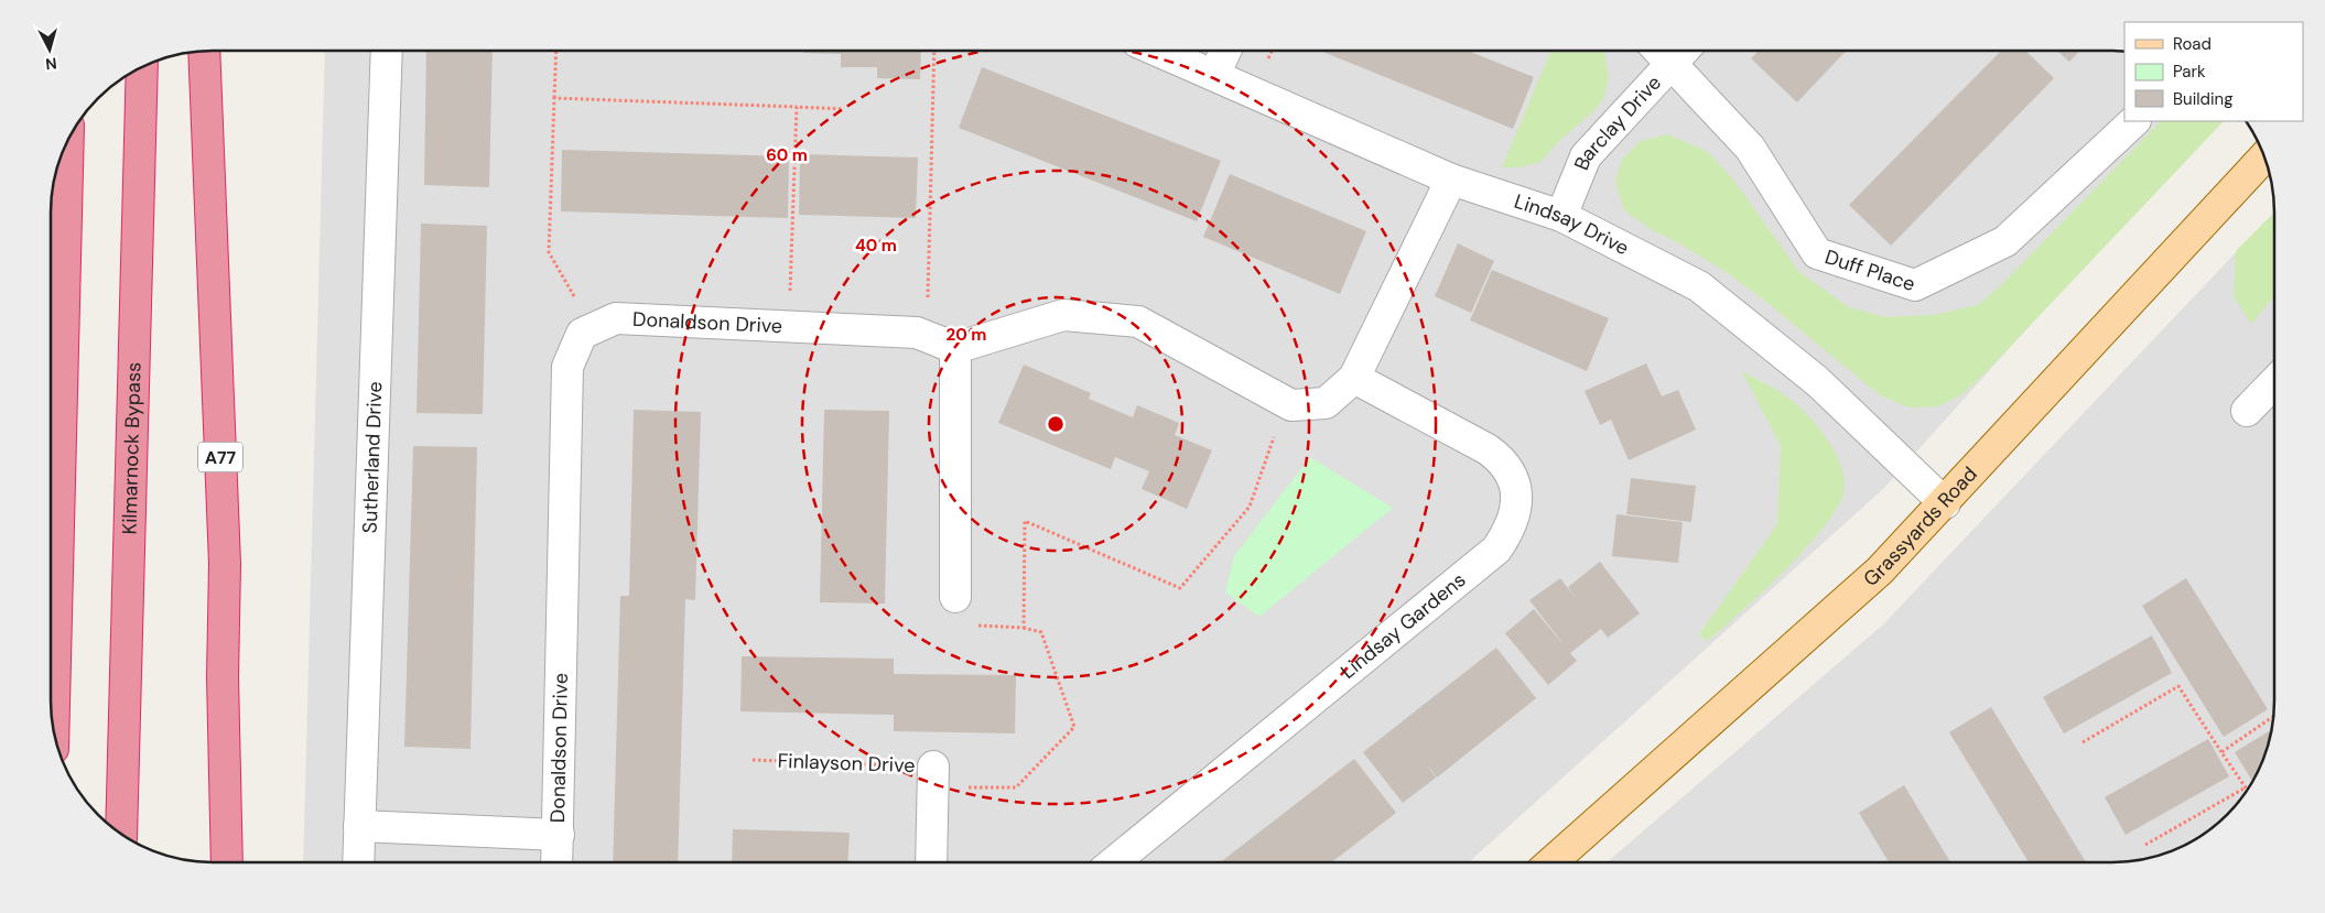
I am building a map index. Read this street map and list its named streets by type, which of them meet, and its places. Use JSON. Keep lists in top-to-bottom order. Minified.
{"streets":{"highway":["Kilmarnock Bypass","A77"],"main road":["Grassyards Road"],"street":["Barclay Drive","Lindsay Drive","Duff Place","Donaldson Drive","Sutherland Drive","Lindsay Gardens","Finlayson Drive"]},"crossings":[["Barclay Drive","Lindsay Drive"],["Lindsay Drive","Grassyards Road"],["Donaldson Drive","Sutherland Drive"]],"legend":["Road","Park","Building"],"north":"bottom","rings":["60 m","40 m","20 m"]}
